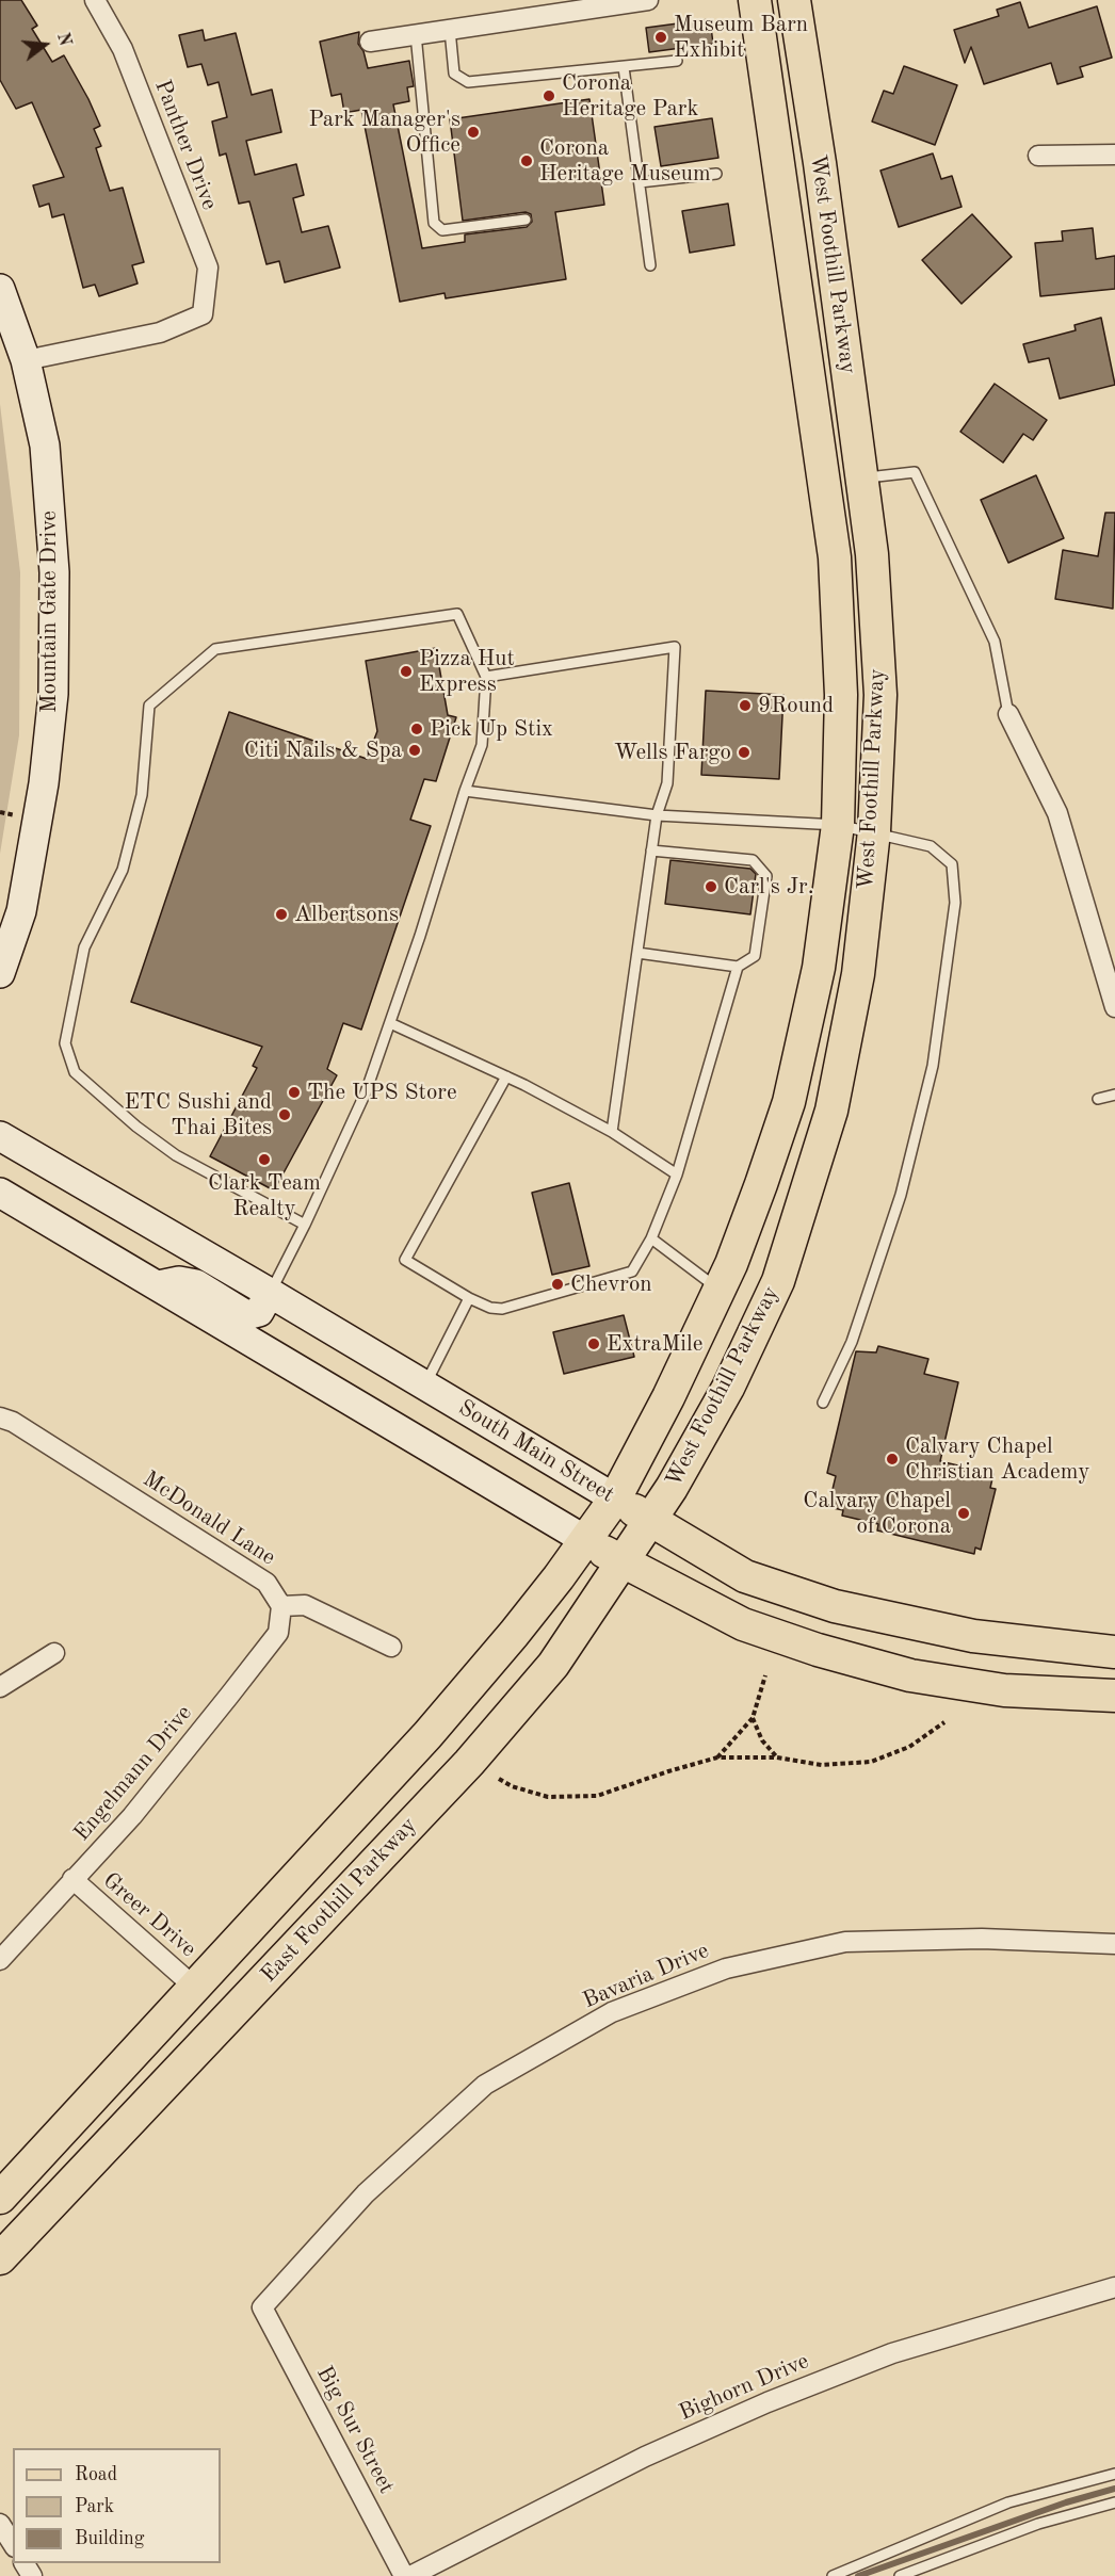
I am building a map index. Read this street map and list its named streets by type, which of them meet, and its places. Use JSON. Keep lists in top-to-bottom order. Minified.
{"streets":{"main road":["West Foothill Parkway","Mountain Gate Drive","South Main Street","East Foothill Parkway"],"street":["Panther Drive","McDonald Lane","Engelmann Drive","Greer Drive","Bavaria Drive","Bighorn Drive","Big Sur Street"]},"crossings":[["Panther Drive","Mountain Gate Drive"],["West Foothill Parkway","South Main Street"],["West Foothill Parkway","East Foothill Parkway"],["South Main Street","East Foothill Parkway"],["McDonald Lane","Engelmann Drive"],["Engelmann Drive","Greer Drive"],["East Foothill Parkway","Greer Drive"],["Bavaria Drive","Big Sur Street"]],"places":["Museum Barn Exhibit","Corona Heritage Park","Park Manager's Office","Corona Heritage Museum","Pizza Hut Express","9Round","Pick Up Stix","Citi Nails & Spa","Wells Fargo","Carl's Jr.","Albertsons","The UPS Store","ETC Sushi and Thai Bites","Clark Team Realty","Chevron","ExtraMile","Calvary Chapel Christian Academy","Calvary Chapel of Corona"],"legend":["Road","Park","Building"],"north":"right"}
